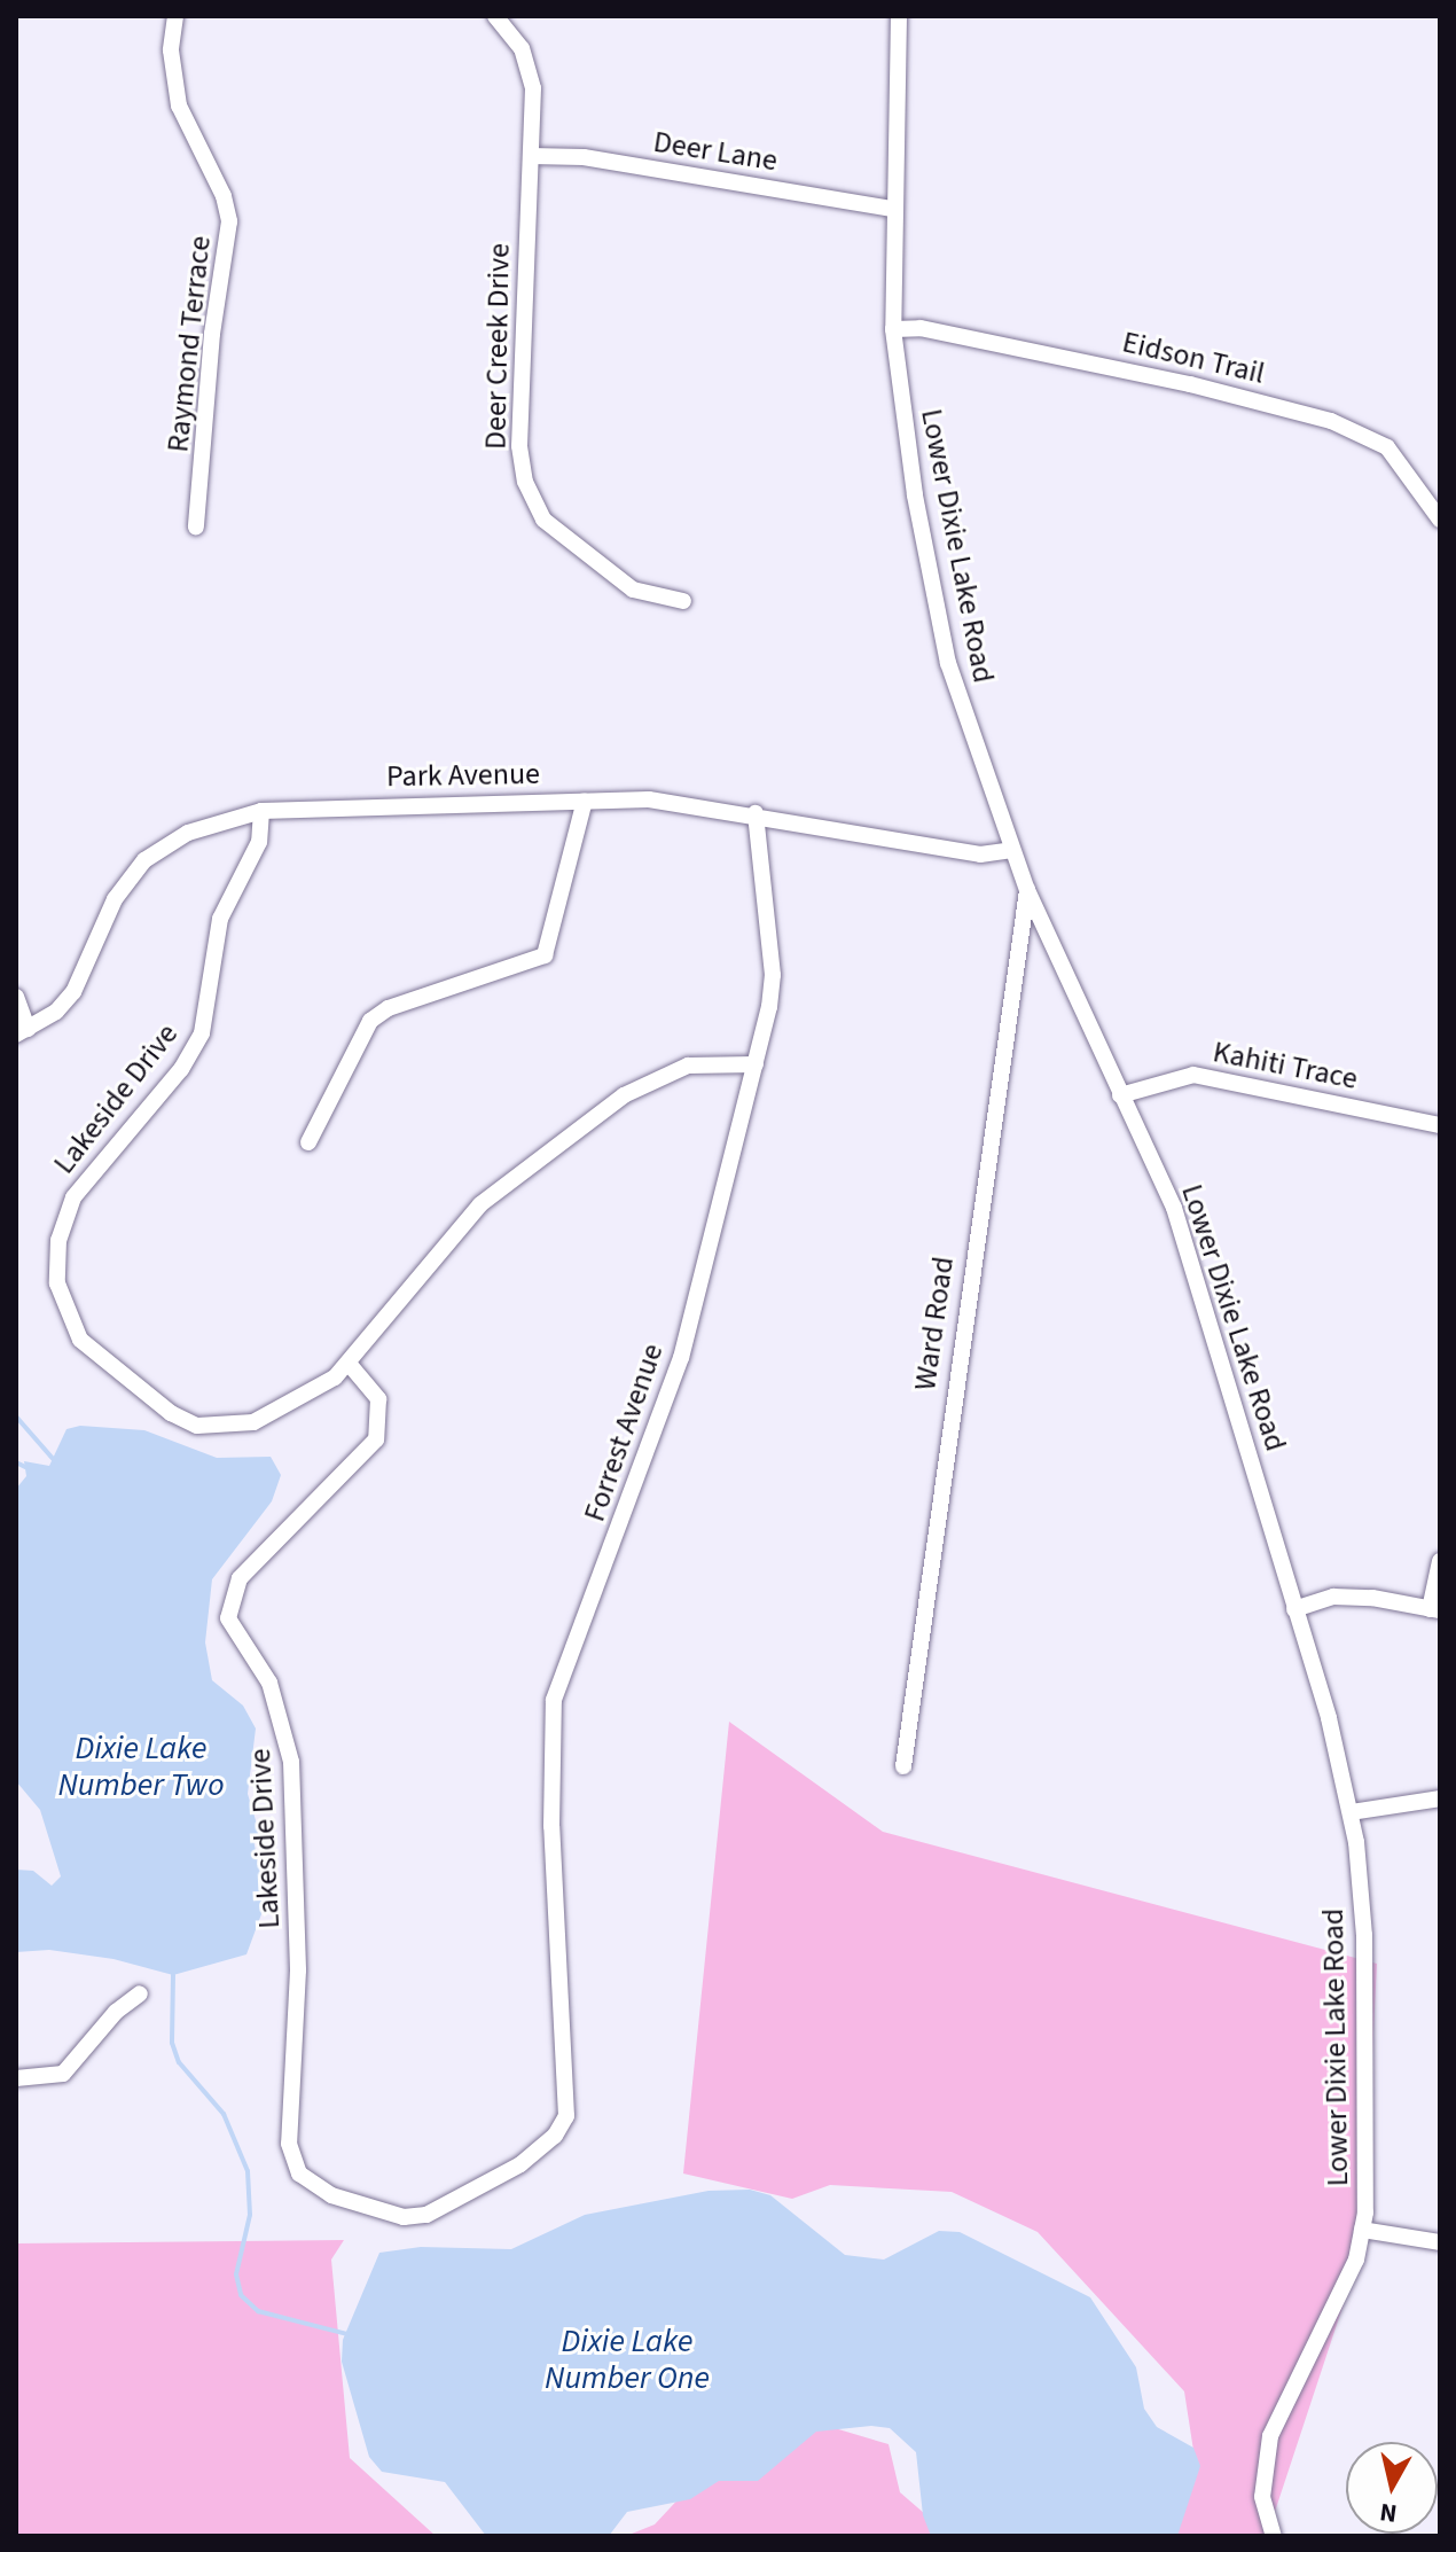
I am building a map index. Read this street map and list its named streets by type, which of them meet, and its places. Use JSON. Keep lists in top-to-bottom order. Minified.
{"streets":{"street":["Deer Lane","Raymond Terrace","Deer Creek Drive","Eidson Trail","Lower Dixie Lake Road","Park Avenue","Kahiti Trace","Lakeside Drive","Ward Road","Forrest Avenue"]},"crossings":[["Deer Lane","Deer Creek Drive"],["Deer Lane","Lower Dixie Lake Road"],["Eidson Trail","Lower Dixie Lake Road"],["Lower Dixie Lake Road","Park Avenue"],["Lower Dixie Lake Road","Kahiti Trace"],["Lower Dixie Lake Road","Ward Road"],["Park Avenue","Lakeside Drive"],["Park Avenue","Forrest Avenue"],["Lakeside Drive","Forrest Avenue"]],"water":["Dixie Lake Number Two","Dixie Lake Number One"],"north":"bottom"}
